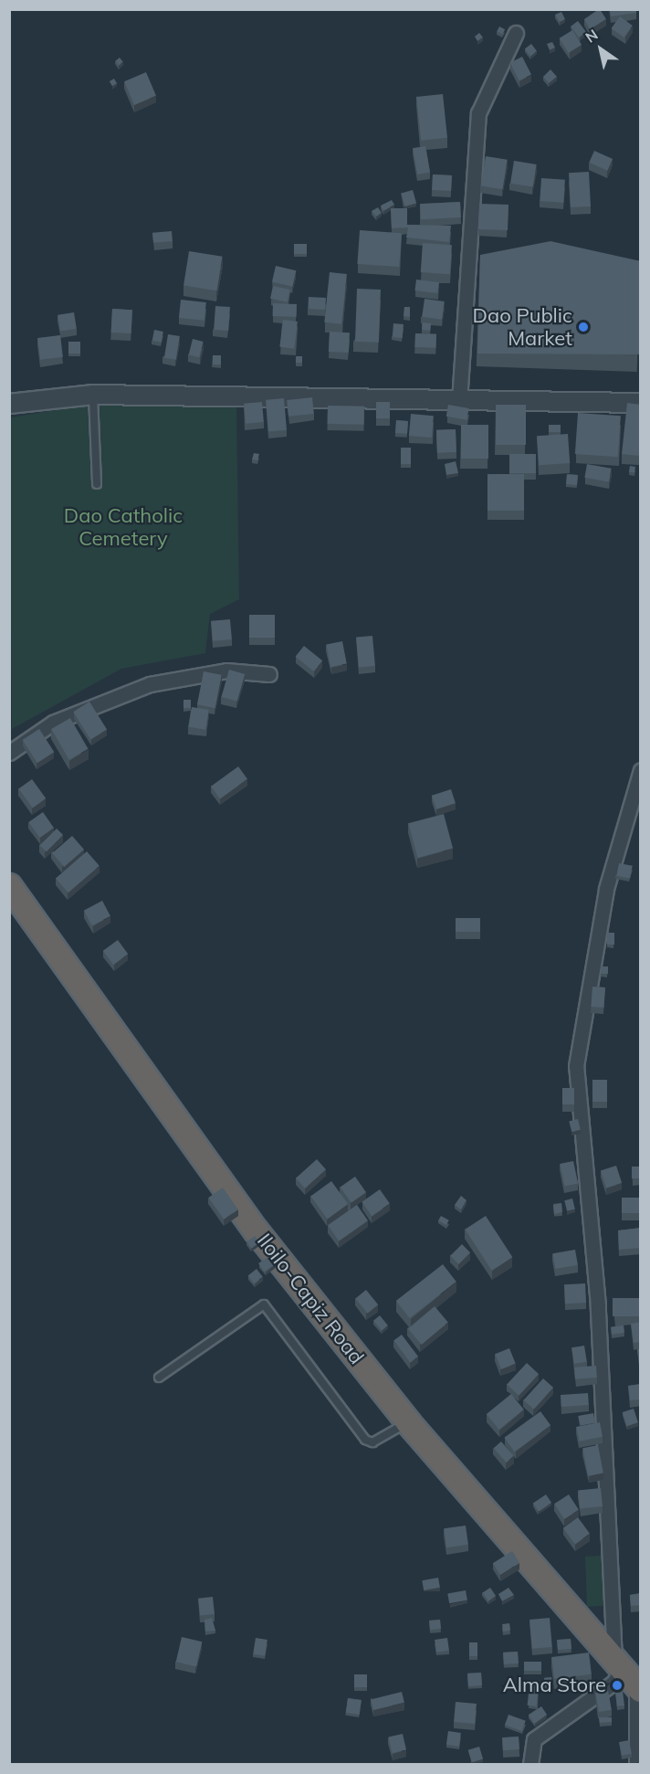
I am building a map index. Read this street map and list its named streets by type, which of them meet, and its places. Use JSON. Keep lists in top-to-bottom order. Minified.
{"streets":{"highway":["Iloilo-Capiz Road"]},"parks":["Dao Catholic Cemetery"],"places":["Dao Public Market","Alma Store"],"north":"top left"}
